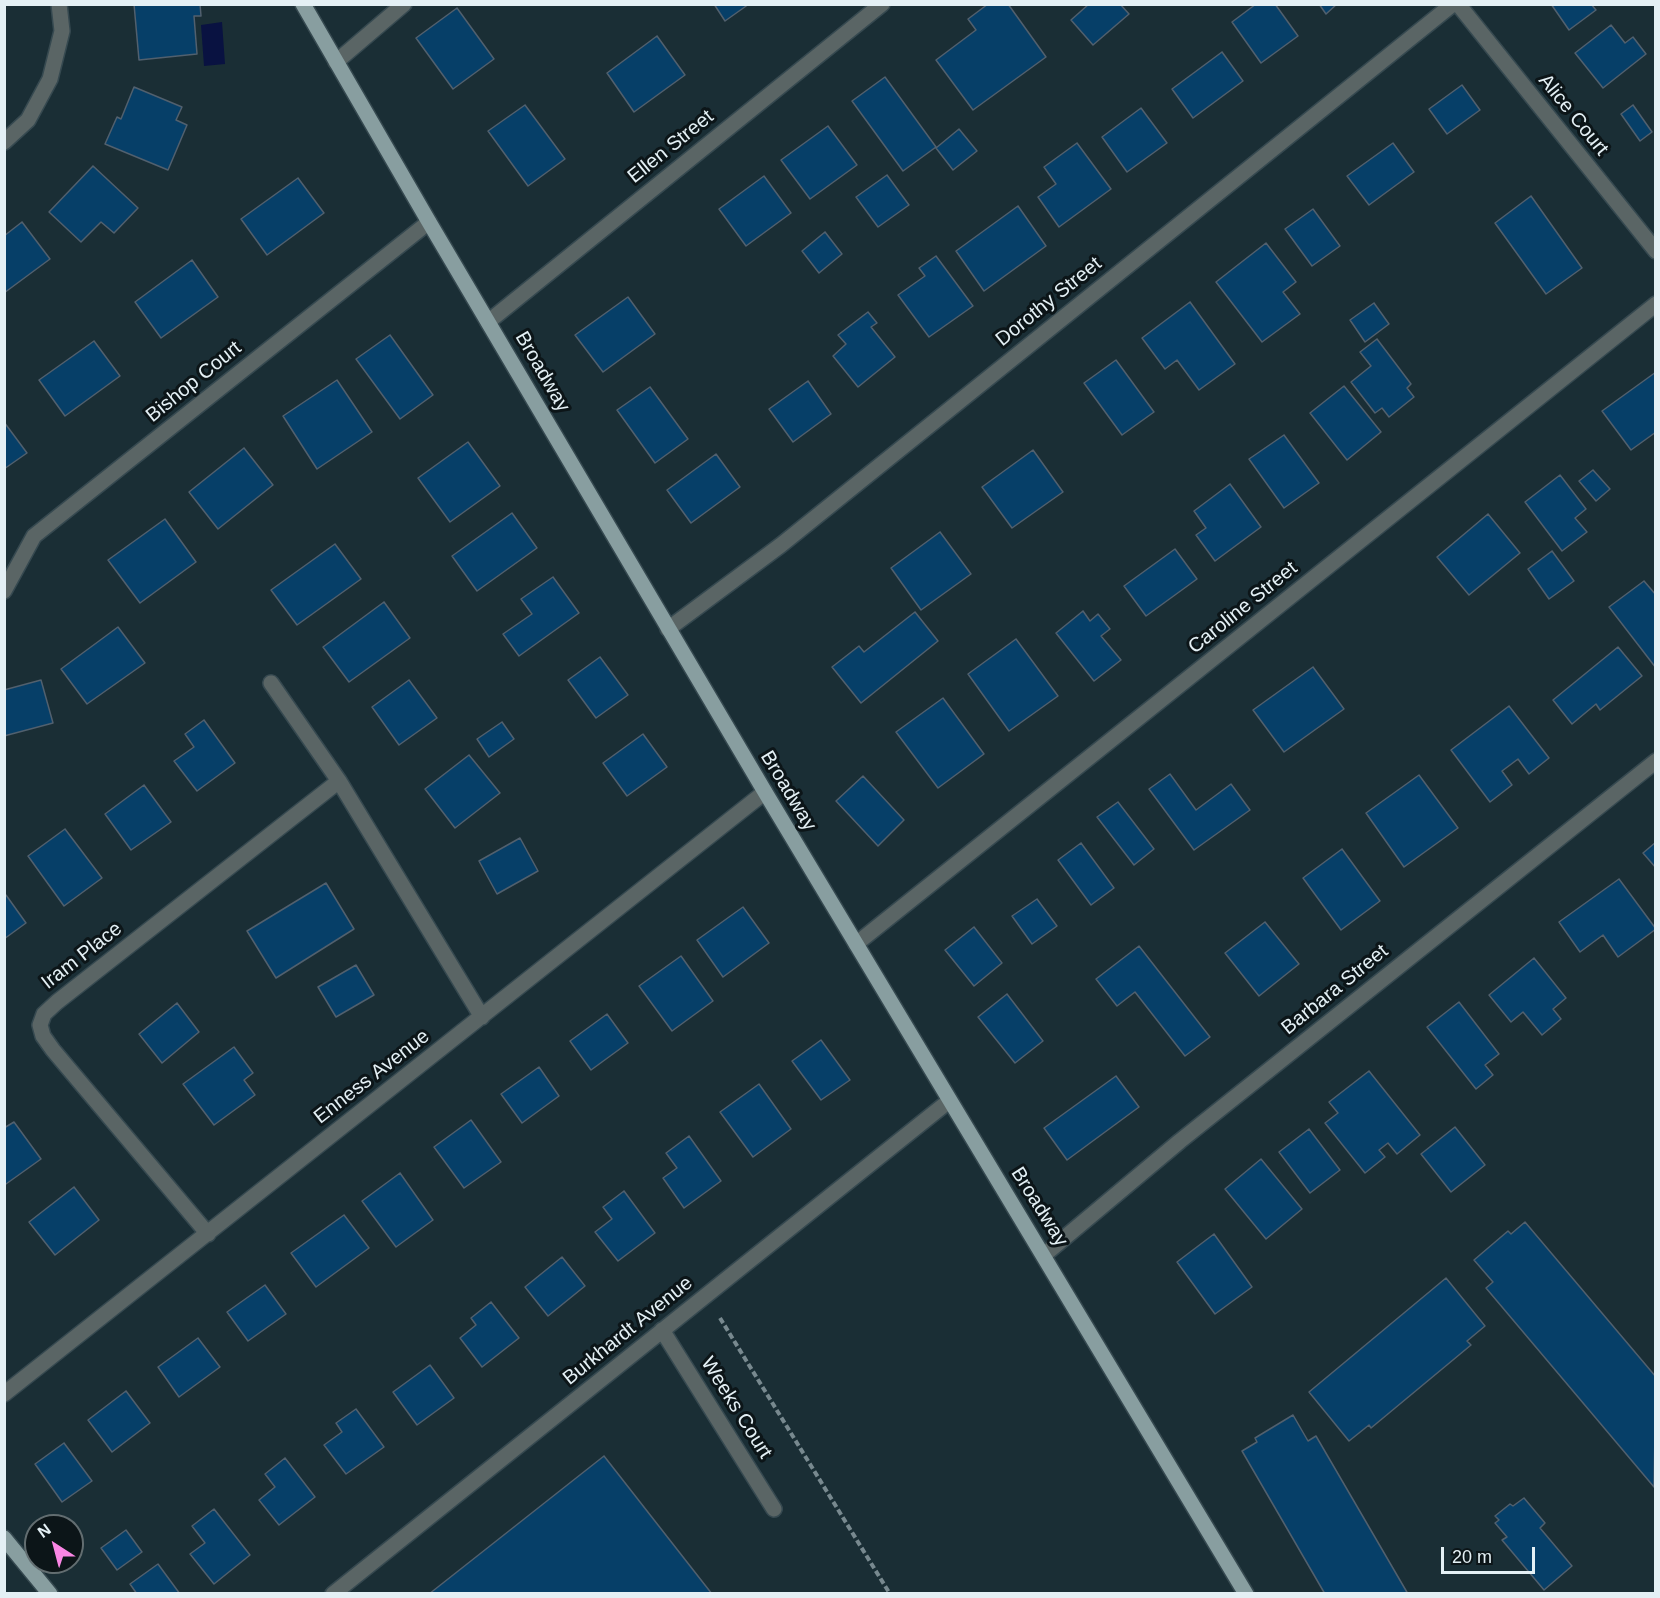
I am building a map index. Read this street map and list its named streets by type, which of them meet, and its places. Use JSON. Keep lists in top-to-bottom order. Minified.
{"streets":{"main road":["Broadway"],"street":["Alice Court","Ellen Street","Dorothy Street","Bishop Court","Caroline Street","Iram Place","Barbara Street","Enness Avenue","Burkhardt Avenue","Weeks Court"]},"crossings":[["Alice Court","Dorothy Street"],["Ellen Street","Broadway"],["Dorothy Street","Broadway"],["Broadway","Bishop Court"],["Broadway","Caroline Street"],["Broadway","Barbara Street"],["Broadway","Enness Avenue"],["Broadway","Burkhardt Avenue"],["Iram Place","Enness Avenue"],["Burkhardt Avenue","Weeks Court"]],"scale_bar":"20 m","north":"top left"}
